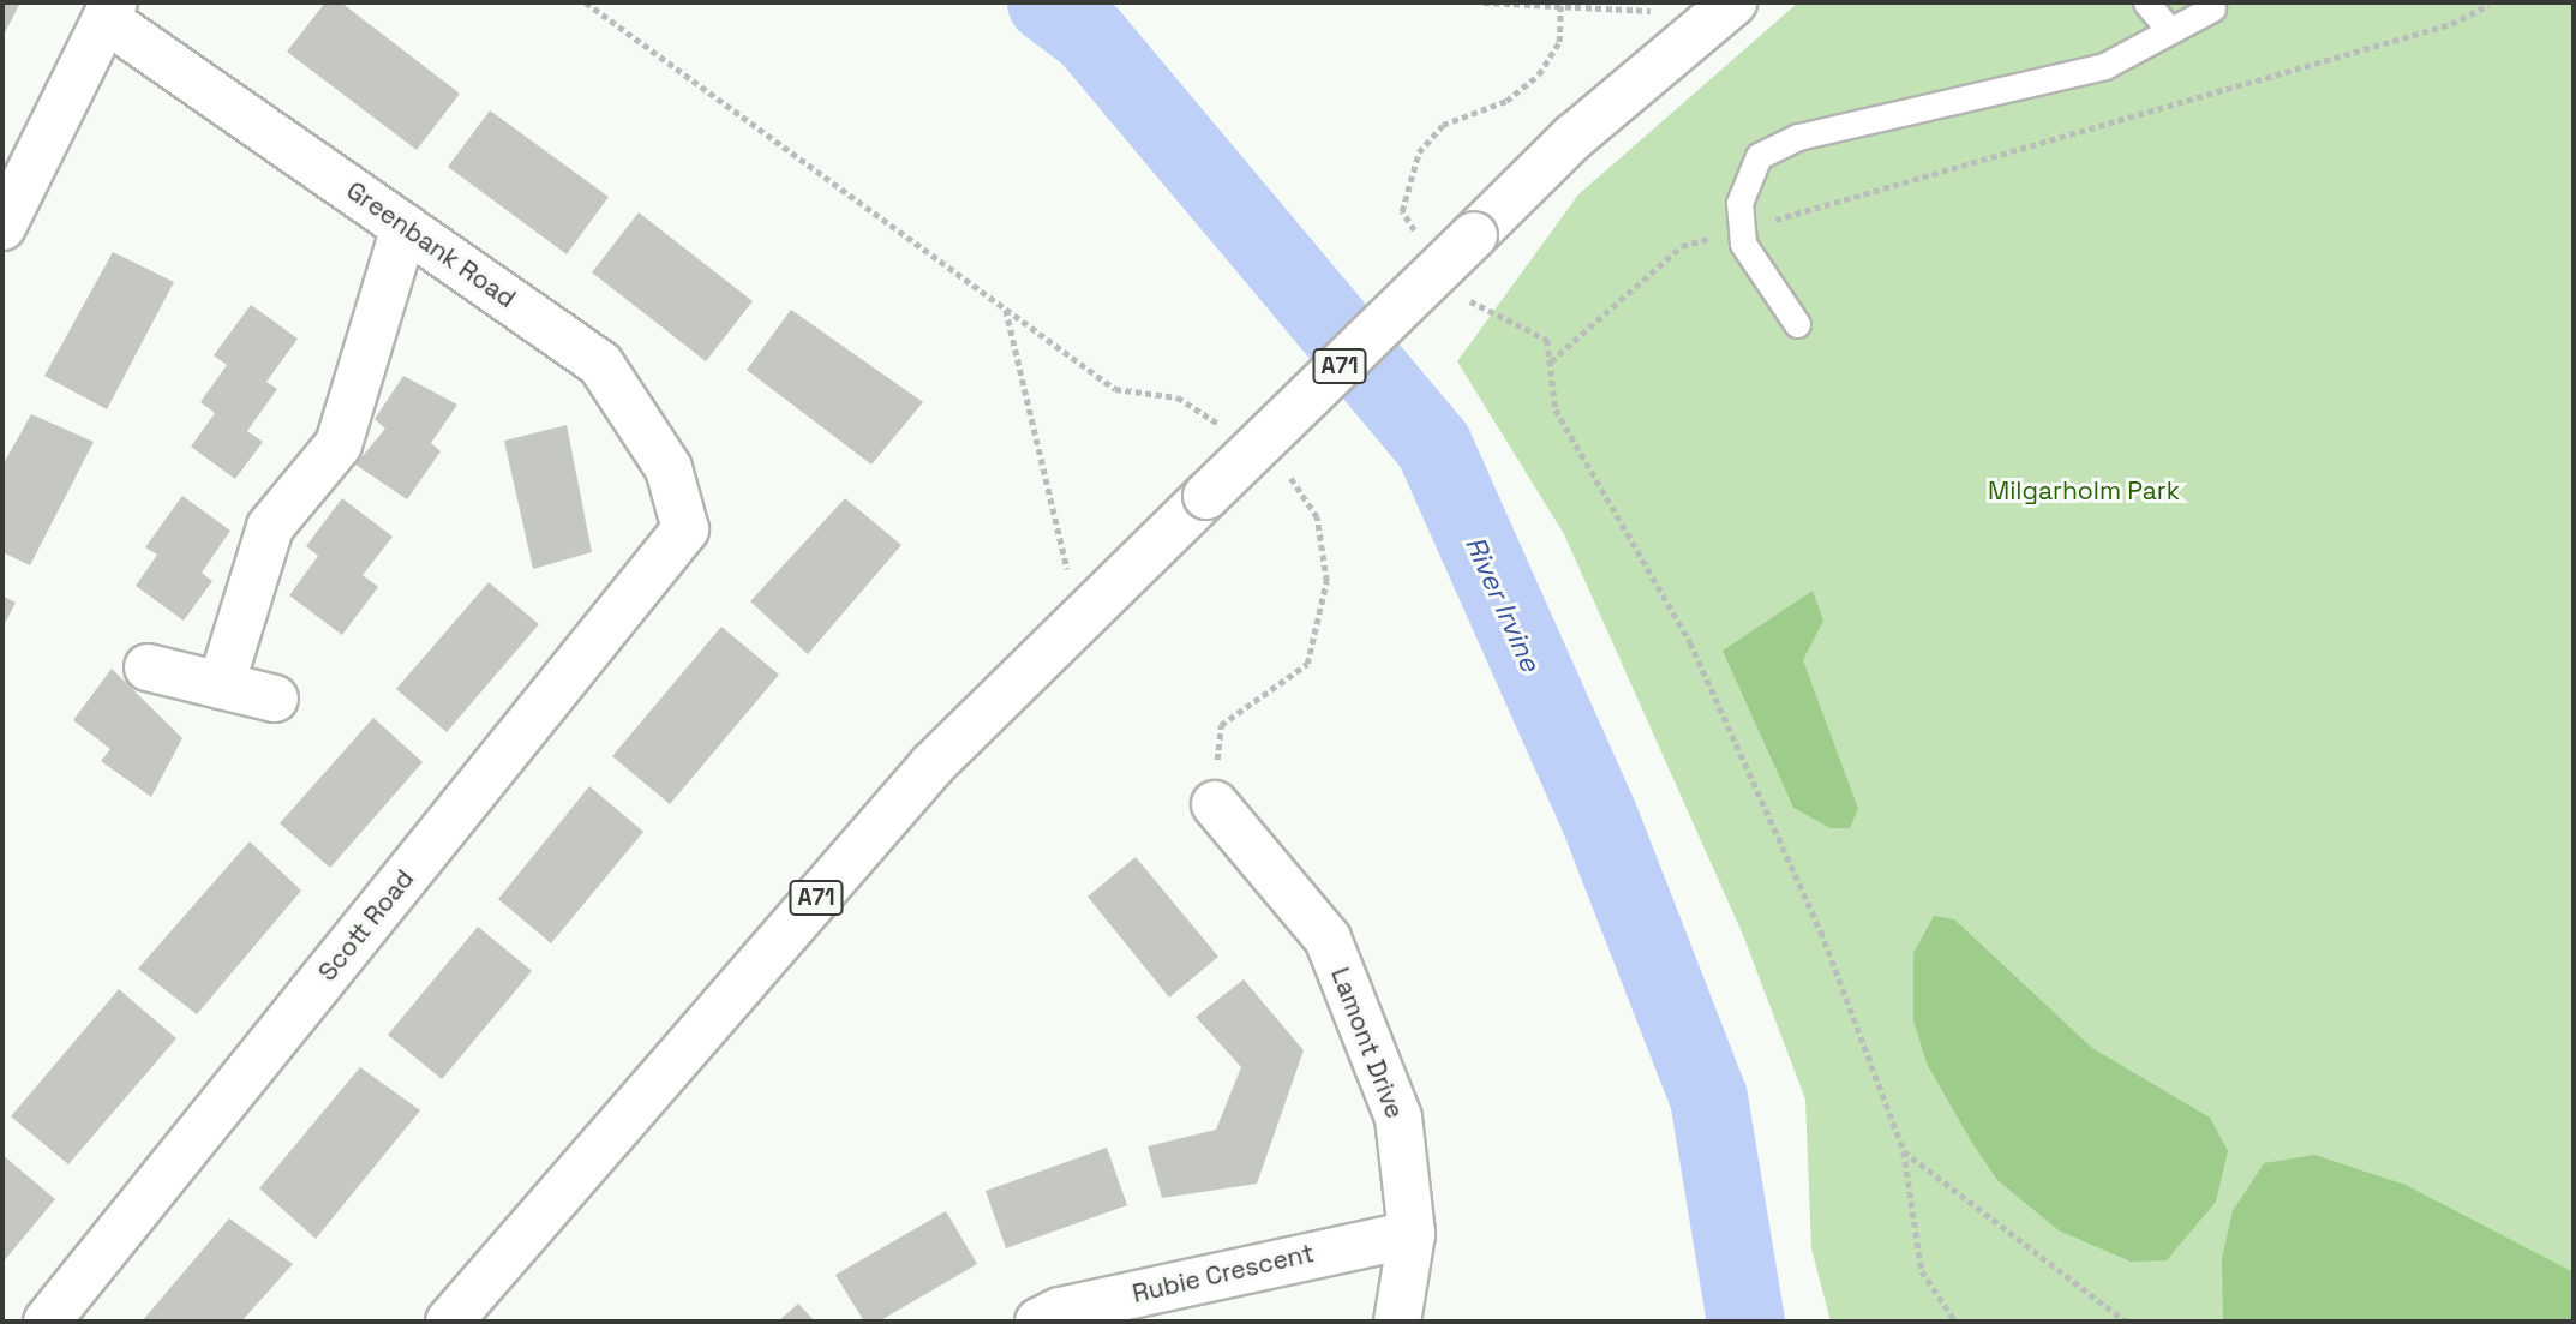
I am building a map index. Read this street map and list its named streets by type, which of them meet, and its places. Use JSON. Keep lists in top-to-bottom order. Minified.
{"streets":{"street":["Greenbank Road","A71","Scott Road","Lamont Drive","Rubie Crescent"]},"crossings":[["Greenbank Road","Scott Road"],["Lamont Drive","Rubie Crescent"]],"water":["River Irvine"],"parks":["Milgarholm Park"]}
